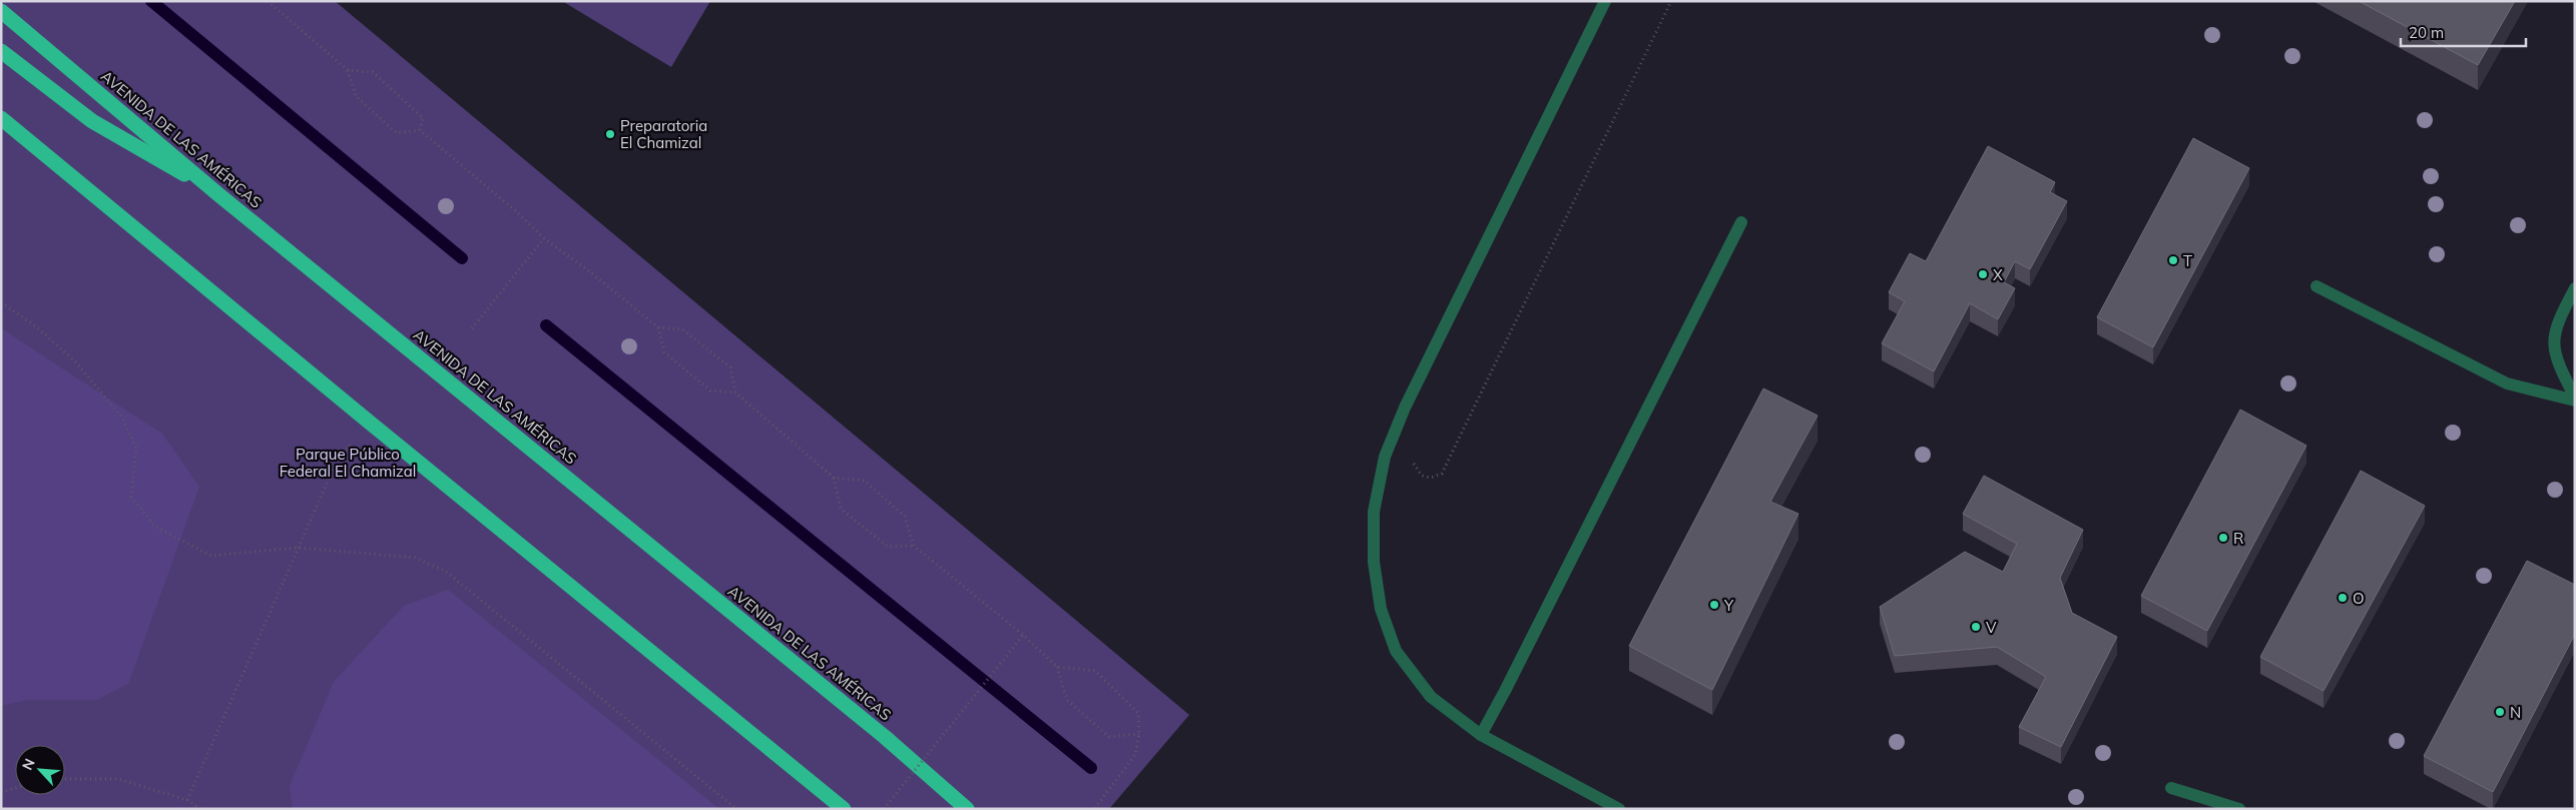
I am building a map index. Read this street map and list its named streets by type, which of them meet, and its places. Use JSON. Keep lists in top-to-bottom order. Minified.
{"streets":{"highway":["AVENIDA DE LAS AMÉRICAS"]},"parks":["Parque Público Federal El Chamizal"],"places":["Preparatoria El Chamizal","T","X","R","O","Y","V","N"],"scale_bar":"20 m","north":"top left"}
